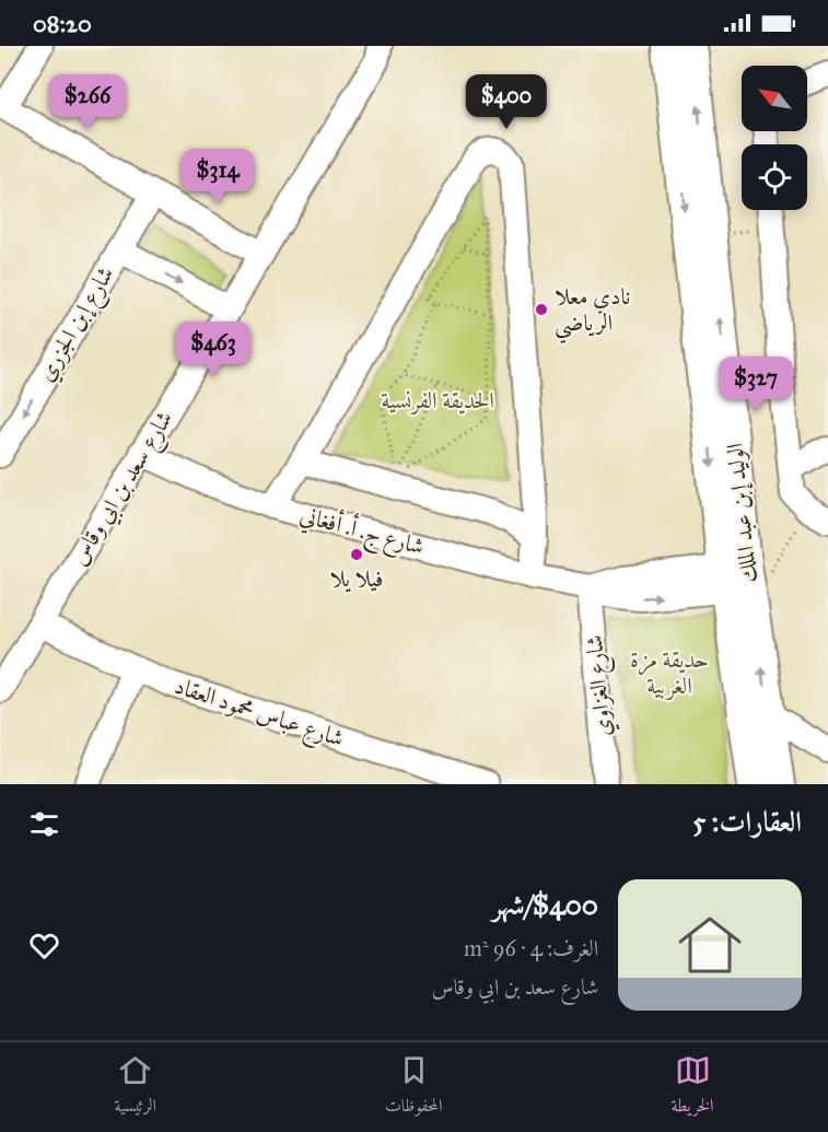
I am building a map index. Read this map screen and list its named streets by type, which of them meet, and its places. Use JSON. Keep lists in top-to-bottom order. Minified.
{"streets":{"main road":["الوليد إبن عبد الملك"],"street":["شارع إبن الجزري","شارع سعد بن ابي وقاس","شارع ج. أ. أفغاني","شارع الغزاوي","شارع عباس محمود العقاد"]},"crossings":[["شارع سعد بن ابي وقاس","شارع ج. أ. أفغاني"],["شارع سعد بن ابي وقاس","شارع عباس محمود العقاد"],["الوليد إبن عبد الملك","شارع ج. أ. أفغاني"],["شارع ج. أ. أفغاني","شارع الغزاوي"]],"one_way":["شارع إبن الجزري"],"parks":["الحديقة الفرنسية","حديقة مزة الغربية"],"places":["نادي معلا الرياضي","فيلا يلا"],"north":"top left","page":{"status":"08:20","price":["$266","$400","$314","$463","$327"],"heading":"العقارات: 5","list":[{"name":"$400/شهر","note":"الغرف: 4 · 96 m² · شارع سعد بن ابي وقاس"}],"tabs":["الخريطة","المحفوظات","الرئيسية"]}}
